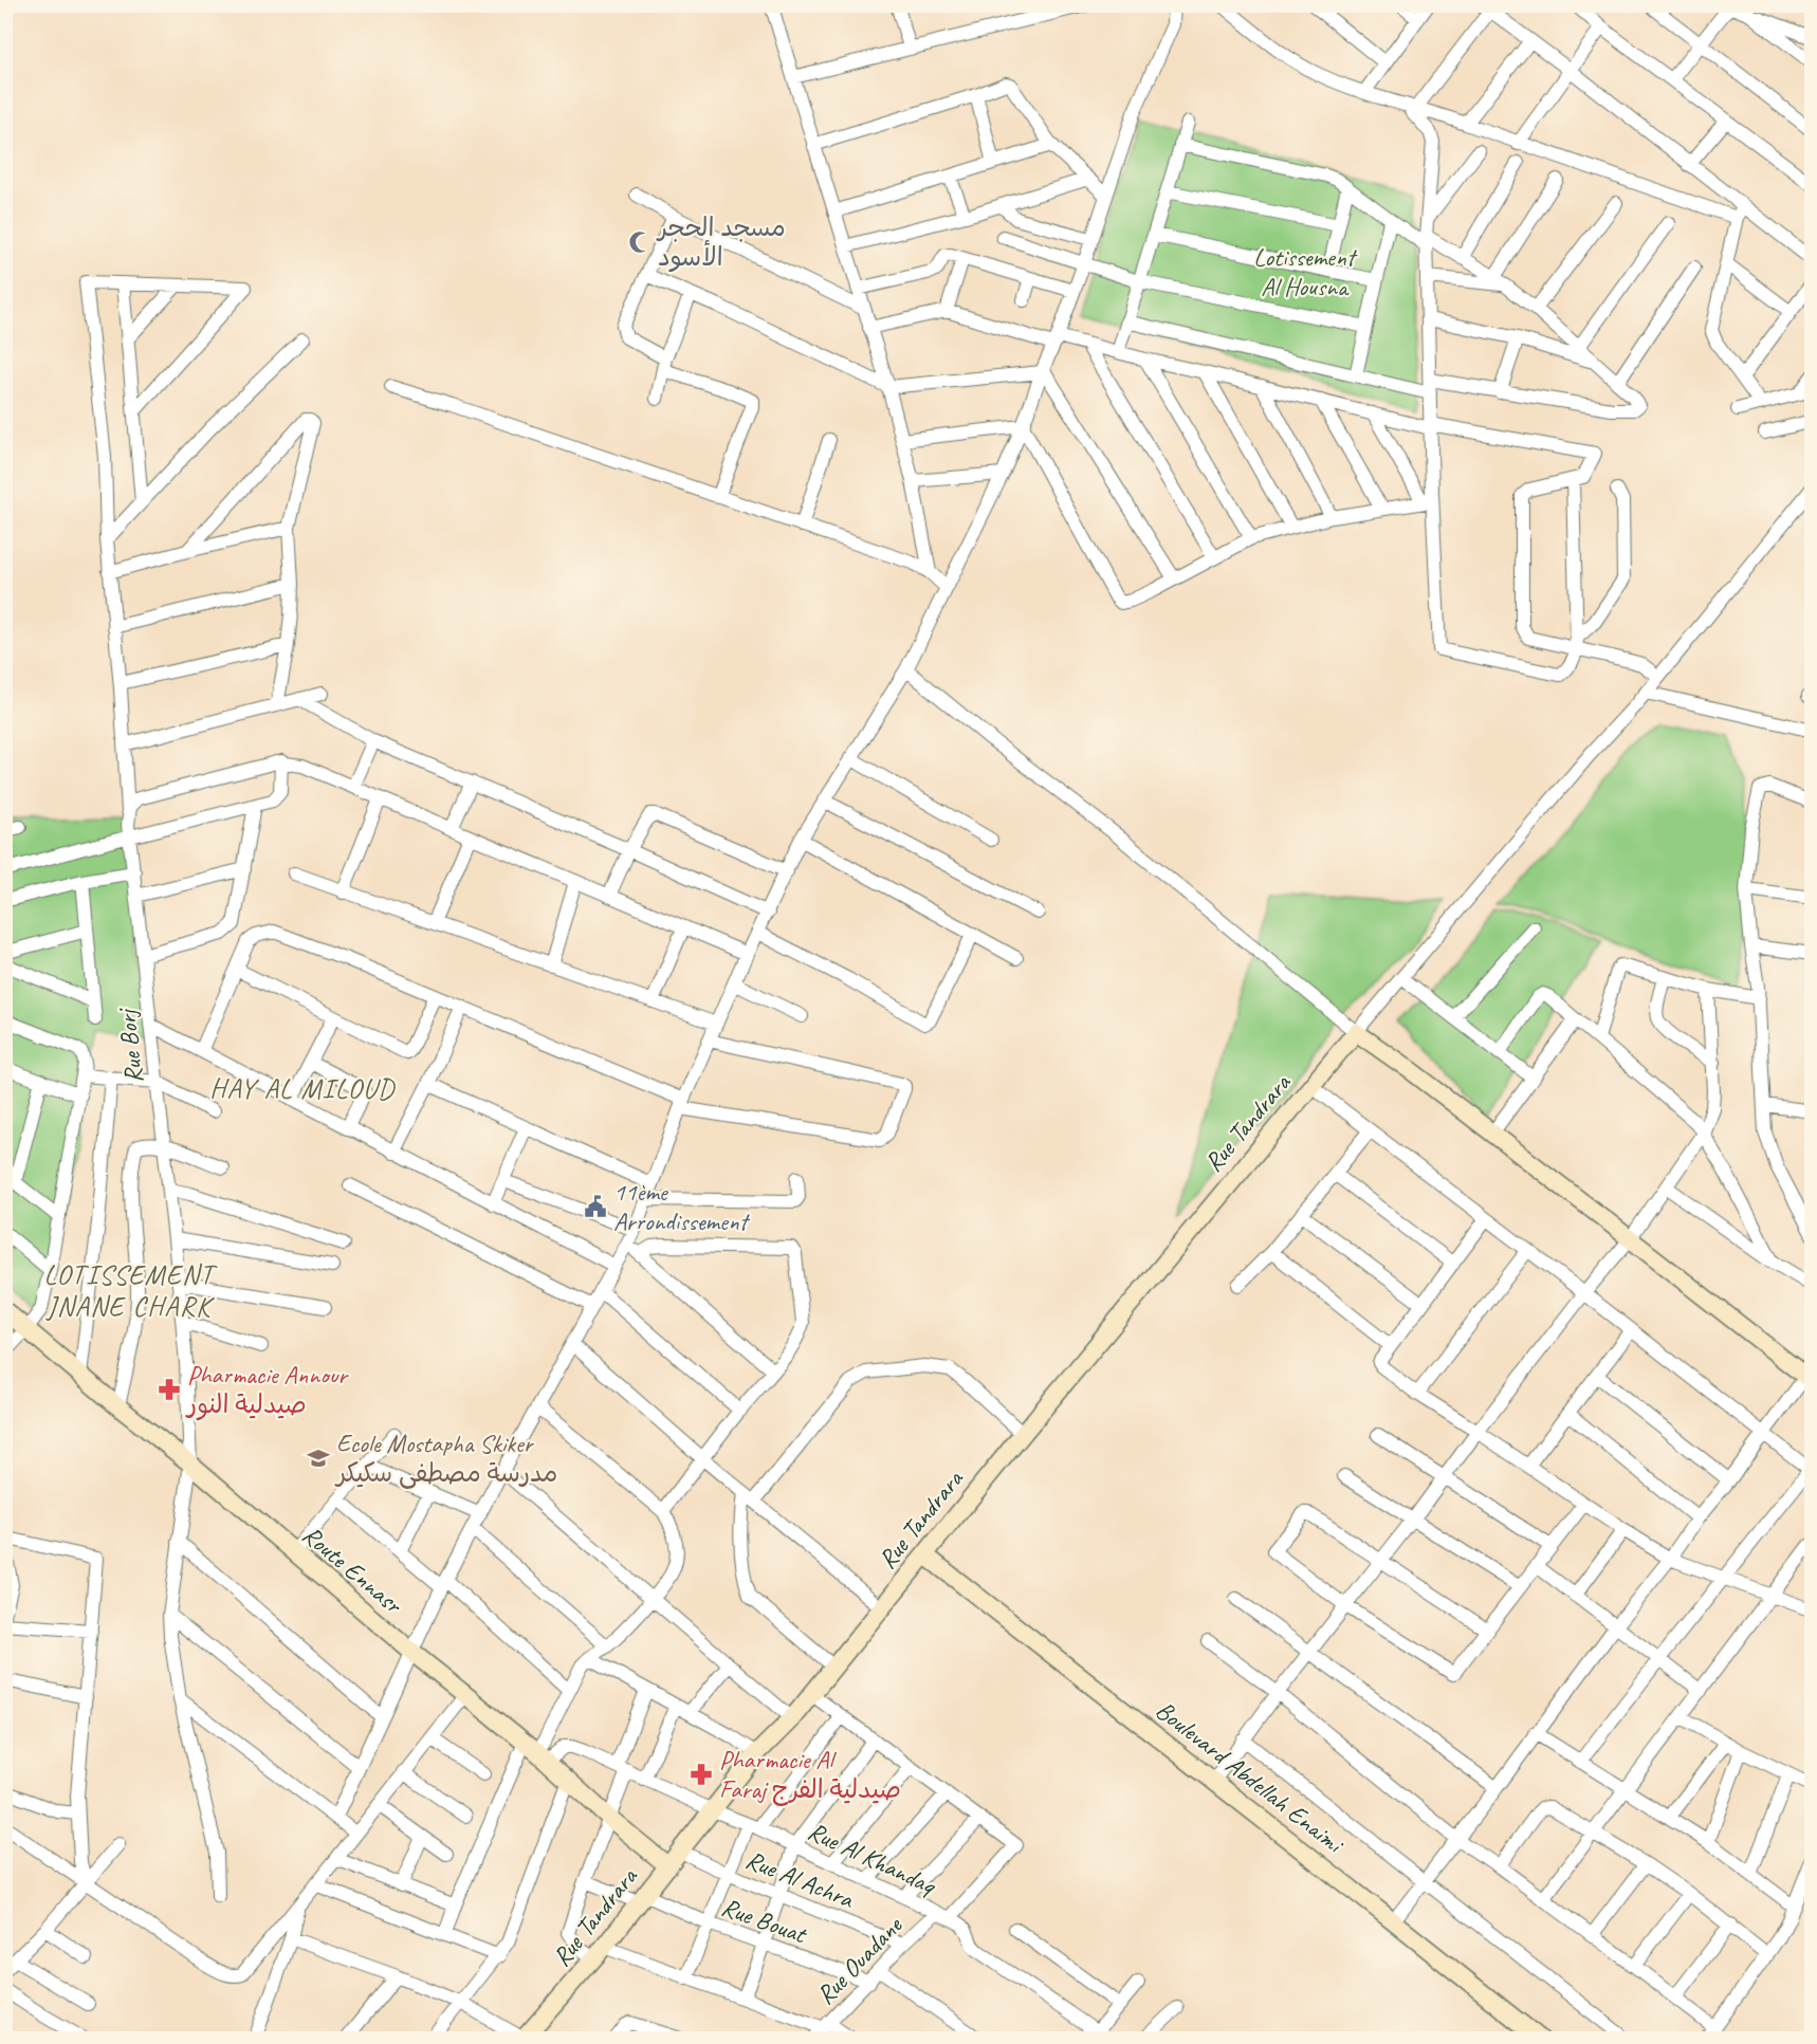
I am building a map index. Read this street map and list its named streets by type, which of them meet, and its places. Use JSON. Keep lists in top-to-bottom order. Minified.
{"streets":{"street":["Rue Borj","Rue Tandrara","Route Ennasr","Boulevard Abdellah Enaimi","Rue Al Khandaq","Rue Al Achra","Rue Bouat","Rue Ouadane"]},"crossings":[["Rue Borj","Route Ennasr"],["Rue Tandrara","Route Ennasr"],["Rue Tandrara","Boulevard Abdellah Enaimi"],["Rue Tandrara","Rue Al Khandaq"],["Rue Tandrara","Rue Al Achra"],["Rue Tandrara","Rue Bouat"],["Route Ennasr","Rue Al Khandaq"],["Rue Al Khandaq","Rue Ouadane"],["Rue Al Achra","Rue Ouadane"],["Rue Bouat","Rue Ouadane"]],"districts":["HAY AL MILOUD","LOTISSEMENT JNANE CHARK"],"parks":["Lotissement Al Housna"],"places":{"mosque":["مسجد الحجر الأسود"],"public building":["11ème Arrondissement"],"pharmacy":["Pharmacie Annour صيدلية النور","Pharmacie Al Faraj صيدلية الفرج"],"school or university":["Ecole Mostapha Skiker مدرسة مصطفى سكيكر"]}}
